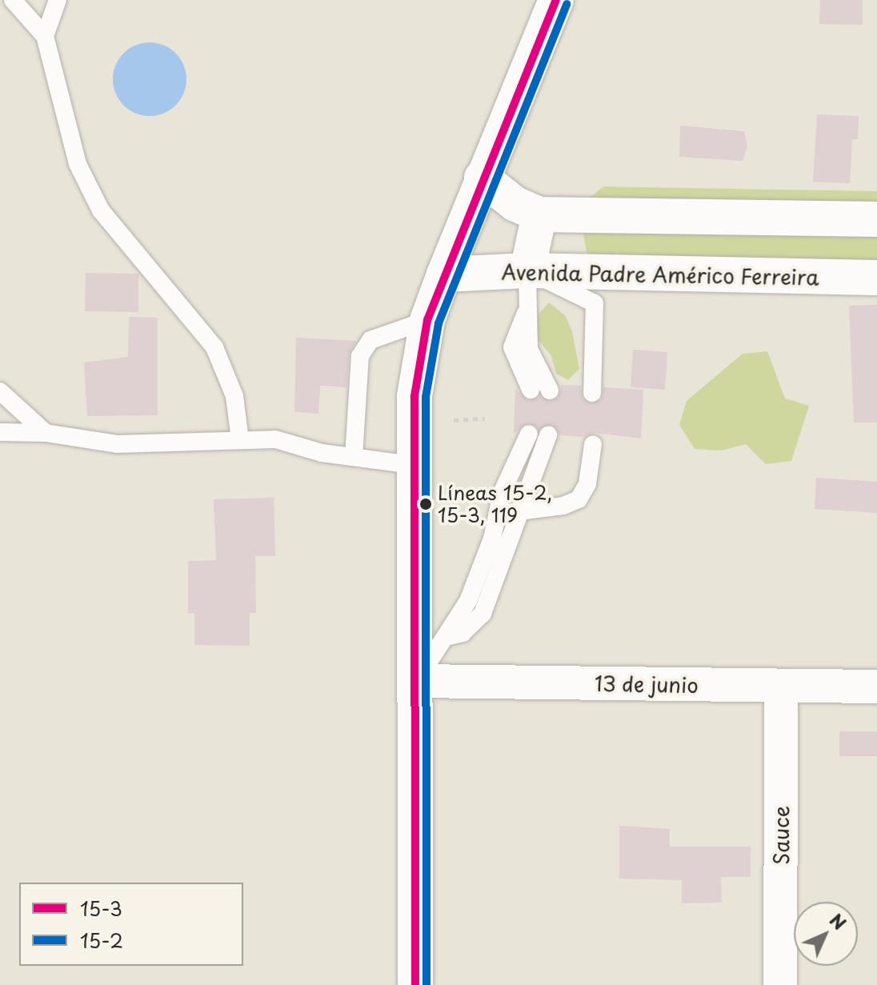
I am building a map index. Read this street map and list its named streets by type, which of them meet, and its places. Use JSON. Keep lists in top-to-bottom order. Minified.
{"streets":{"main road":["Avenida Padre Américo Ferreira"],"street":["13 de junio","Sauce"]},"crossings":[["13 de junio","Sauce"]],"places":["Líneas 15-2, 15-3, 119"],"lines":["transit line 15-3","transit line 15-2"],"legend":["15-3","15-2"],"north":"top right"}
